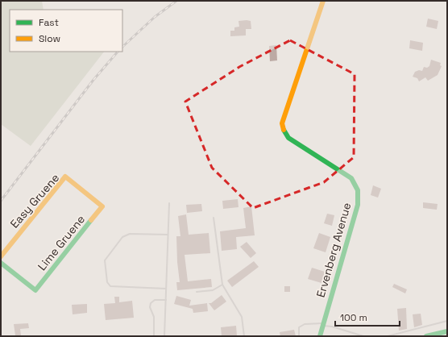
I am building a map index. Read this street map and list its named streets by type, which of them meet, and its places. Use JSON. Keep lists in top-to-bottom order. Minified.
{"streets":{"street":["Easy Gruene","Lime Gruene","Ervenberg Avenue"]},"crossings":[["Easy Gruene","Lime Gruene"]],"legend":["Fast","Slow"],"scale_bar":"100 m"}
